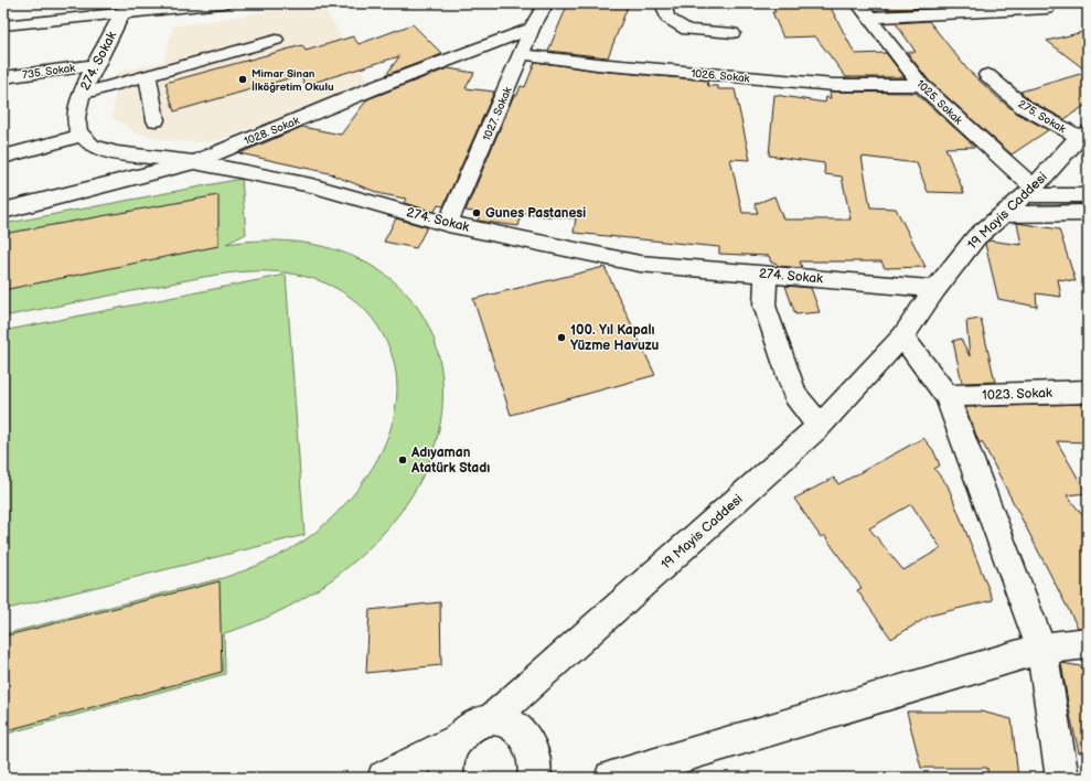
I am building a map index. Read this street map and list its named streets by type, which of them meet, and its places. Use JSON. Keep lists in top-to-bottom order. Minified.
{"streets":{"street":["274. Sokak","735. Sokak","1026. Sokak","1025. Sokak","1027. Sokak","275. Sokak","1028. Sokak","19 Mayis Caddesi","1023. Sokak"]},"crossings":[["274. Sokak","735. Sokak"],["274. Sokak","1027. Sokak"],["274. Sokak","1028. Sokak"],["274. Sokak","19 Mayis Caddesi"],["1026. Sokak","1025. Sokak"],["1026. Sokak","1027. Sokak"],["1025. Sokak","19 Mayis Caddesi"],["1027. Sokak","1028. Sokak"],["275. Sokak","19 Mayis Caddesi"]],"places":["Mimar Sinan İlköğretim Okulu","Gunes Pastanesi","100. Yıl Kapalı Yüzme Havuzu","Adıyaman Atatürk Stadı"]}
